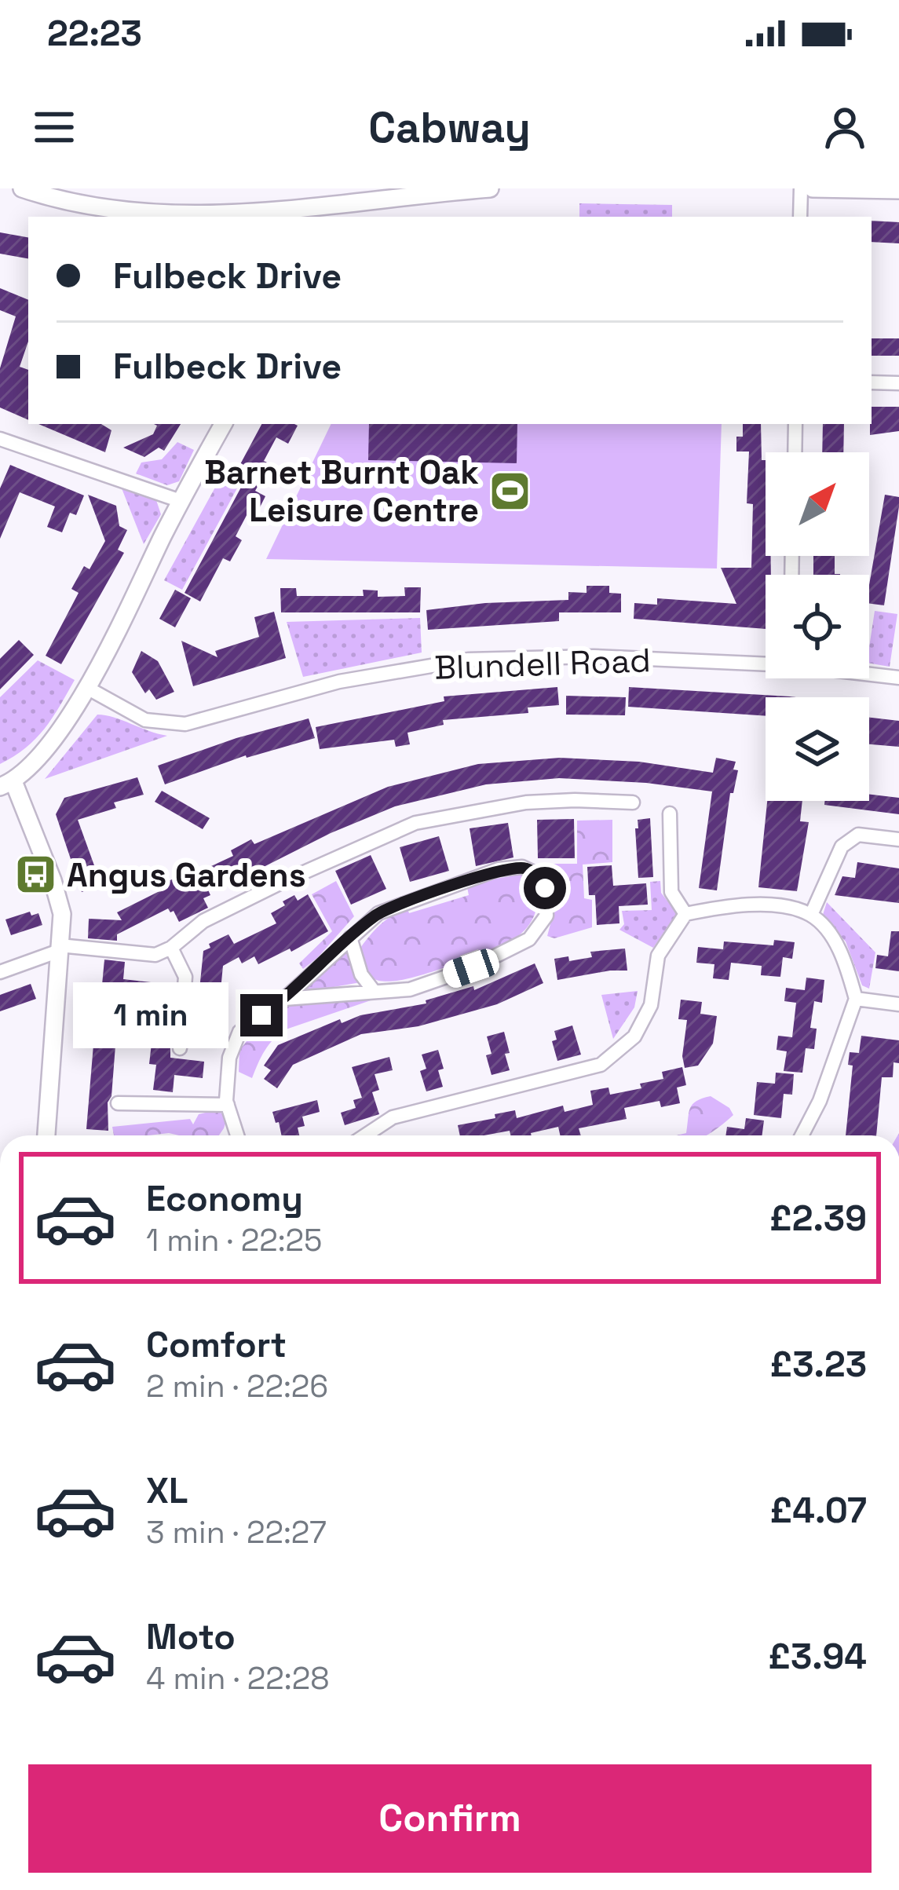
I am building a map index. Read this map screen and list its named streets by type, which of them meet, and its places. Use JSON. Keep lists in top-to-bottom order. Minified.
{"streets":{"street":["Blundell Road"]},"places":{"sports":["Barnet Burnt Oak Leisure Centre"],"bus stop":["Angus Gardens"]},"north":"top right","page":{"status":"22:23","header":"Cabway","banner":["Fulbeck Drive","Fulbeck Drive"],"bubble":"1 min","list":[{"name":"Economy","note":"1 min · 22:25","value":"£2.39"},{"name":"Comfort","note":"2 min · 22:26","value":"£3.23"},{"name":"XL","note":"3 min · 22:27","value":"£4.07"},{"name":"Moto","note":"4 min · 22:28","value":"£3.94"}],"buttons":"Confirm"}}
